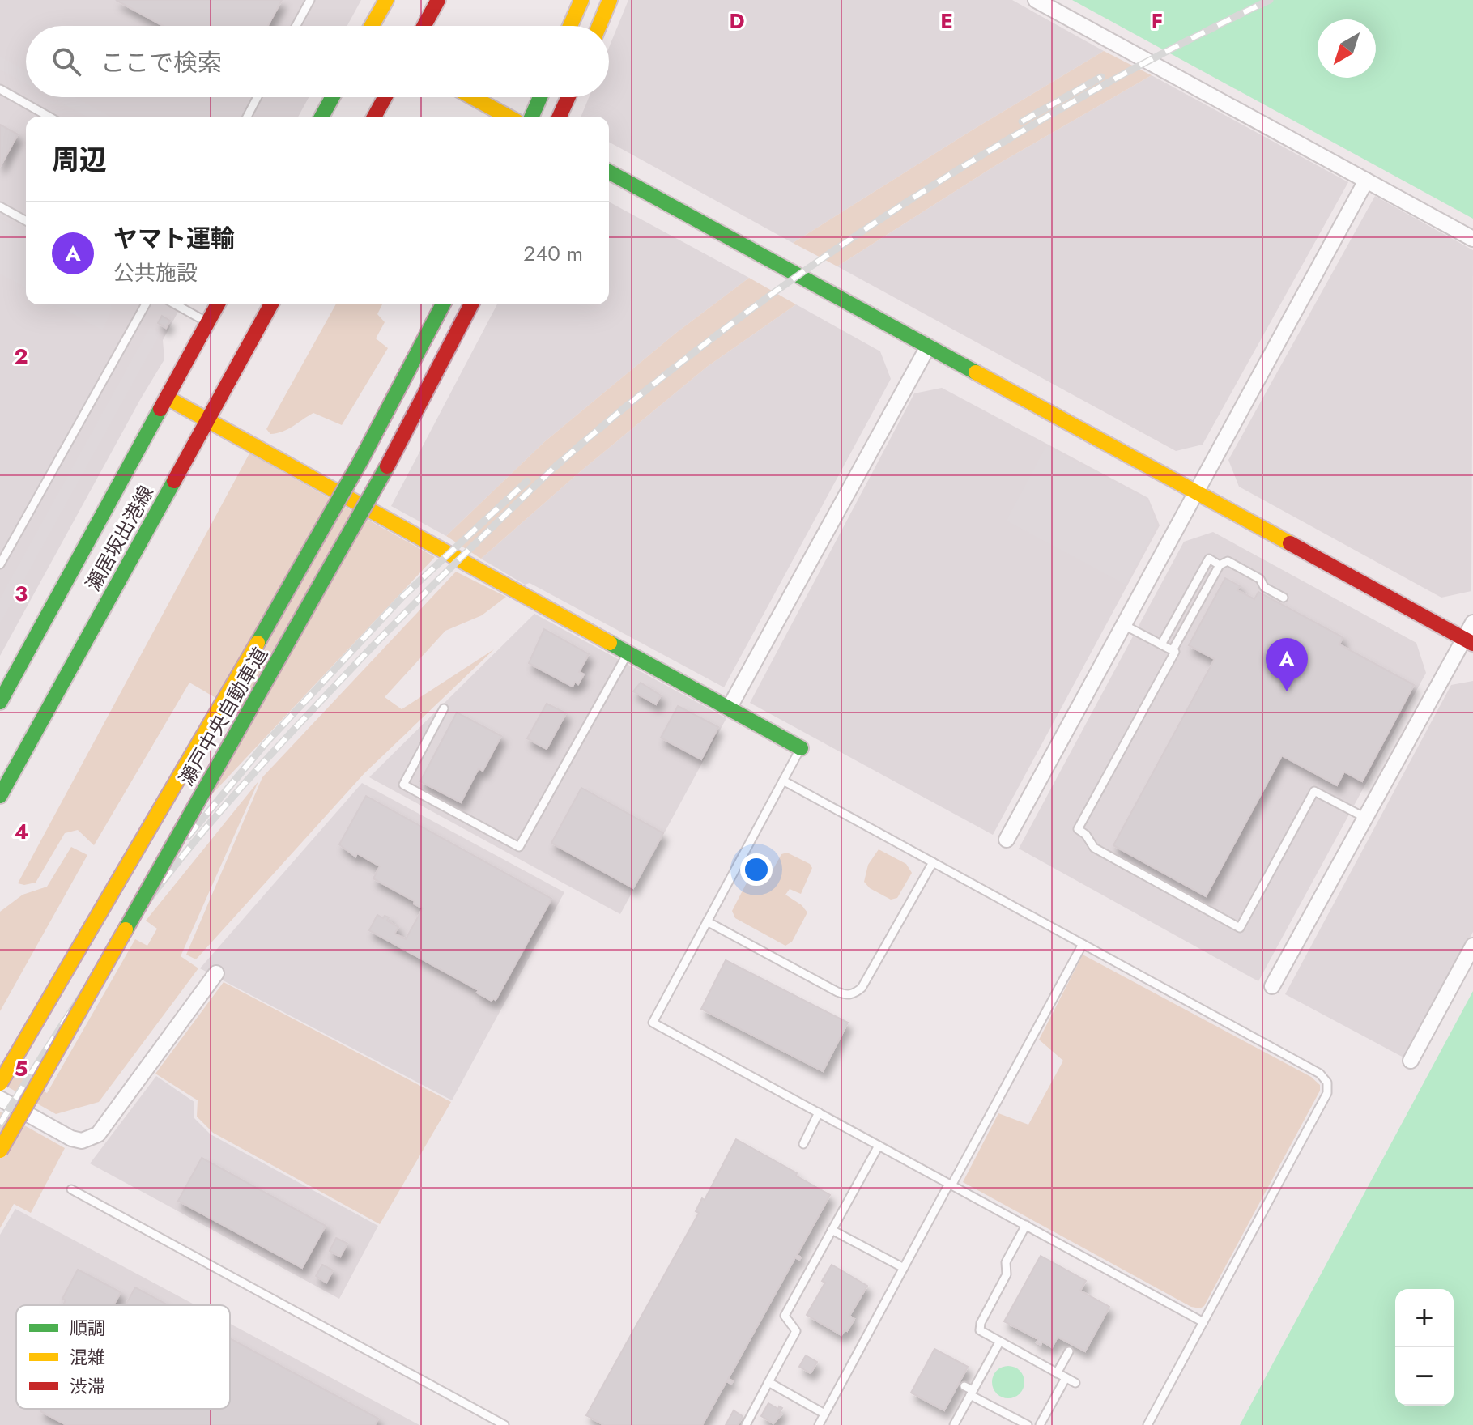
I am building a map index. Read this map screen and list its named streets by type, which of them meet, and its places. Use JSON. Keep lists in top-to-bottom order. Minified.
{"streets":{"main road":["瀬居坂出港線","瀬戸中央自動車道"]},"legend":["順調","混雑","渋滞"],"north":"bottom left","page":{"search":"ここで検索","heading":"周辺","list":[{"mark":"A","name":"ヤマト運輸","note":"公共施設","value":"240 m"}],"pins":"A","map_buttons":["+","−"]},"grid":{"columns":["D","E","F"],"rows":["2","3","4","5"]}}
